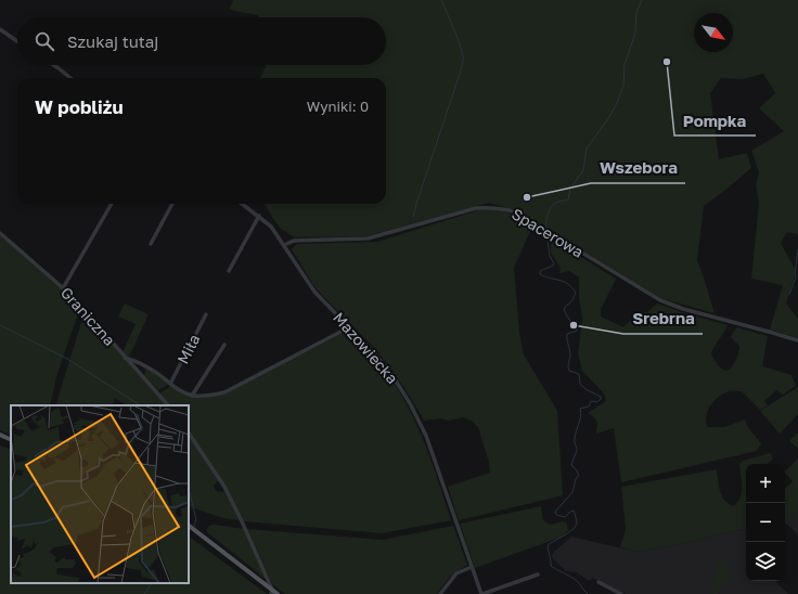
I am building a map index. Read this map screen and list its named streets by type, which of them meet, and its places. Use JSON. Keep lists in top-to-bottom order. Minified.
{"streets":{"street":["Spacerowa","Graniczna","Mazowiecka","Miła"]},"crossings":[["Spacerowa","Mazowiecka"]],"places":["Pompka","Wszebora","Srebrna"],"north":"bottom right","page":{"search":"Szukaj tutaj","heading":["W pobliżu","Wyniki: 0"],"map_buttons":["+","−"]}}
